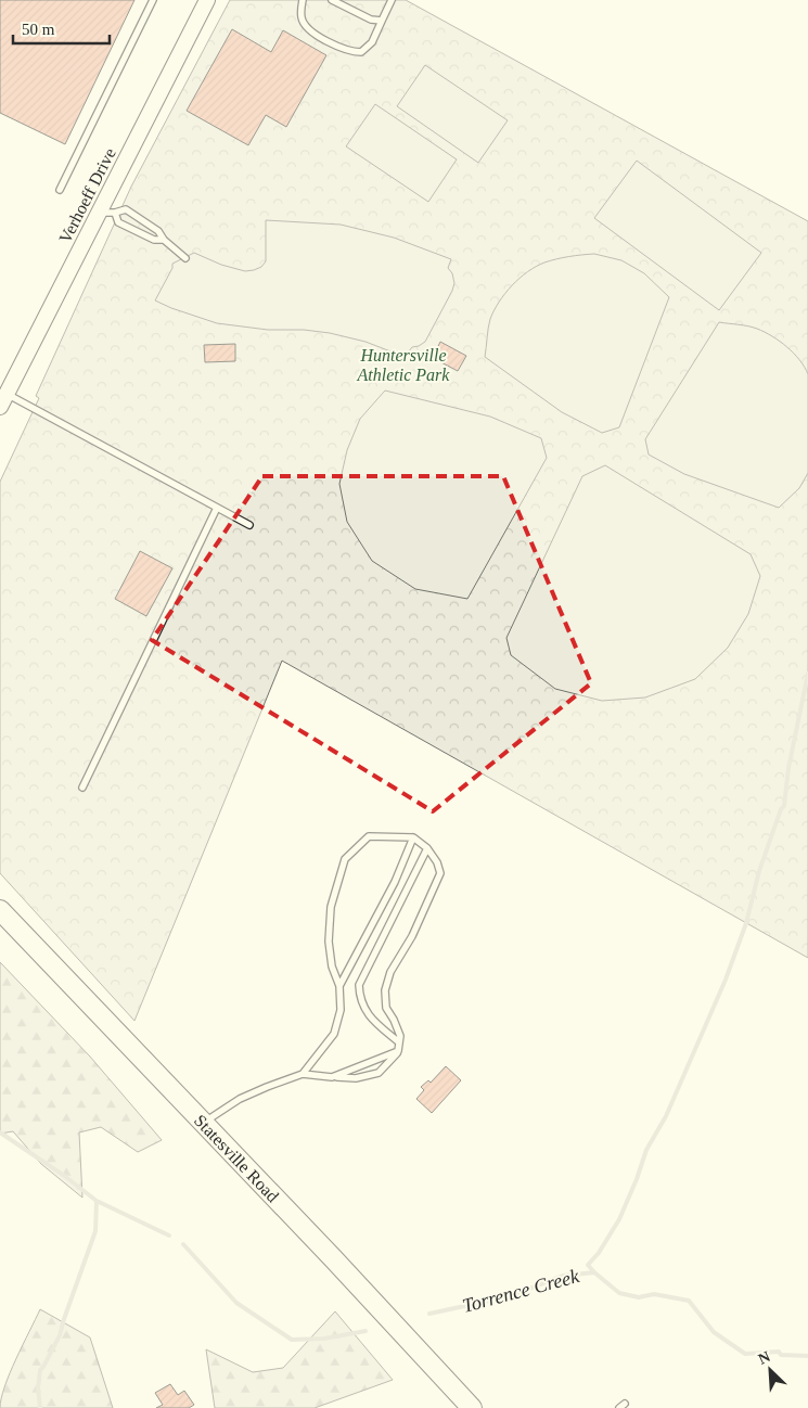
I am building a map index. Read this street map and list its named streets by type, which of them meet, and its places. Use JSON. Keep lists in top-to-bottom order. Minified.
{"streets":{"main road":["Statesville Road"],"street":["Verhoeff Drive"]},"water":["Torrence Creek"],"parks":["Huntersville Athletic Park"],"scale_bar":"50 m","north":"top left"}
